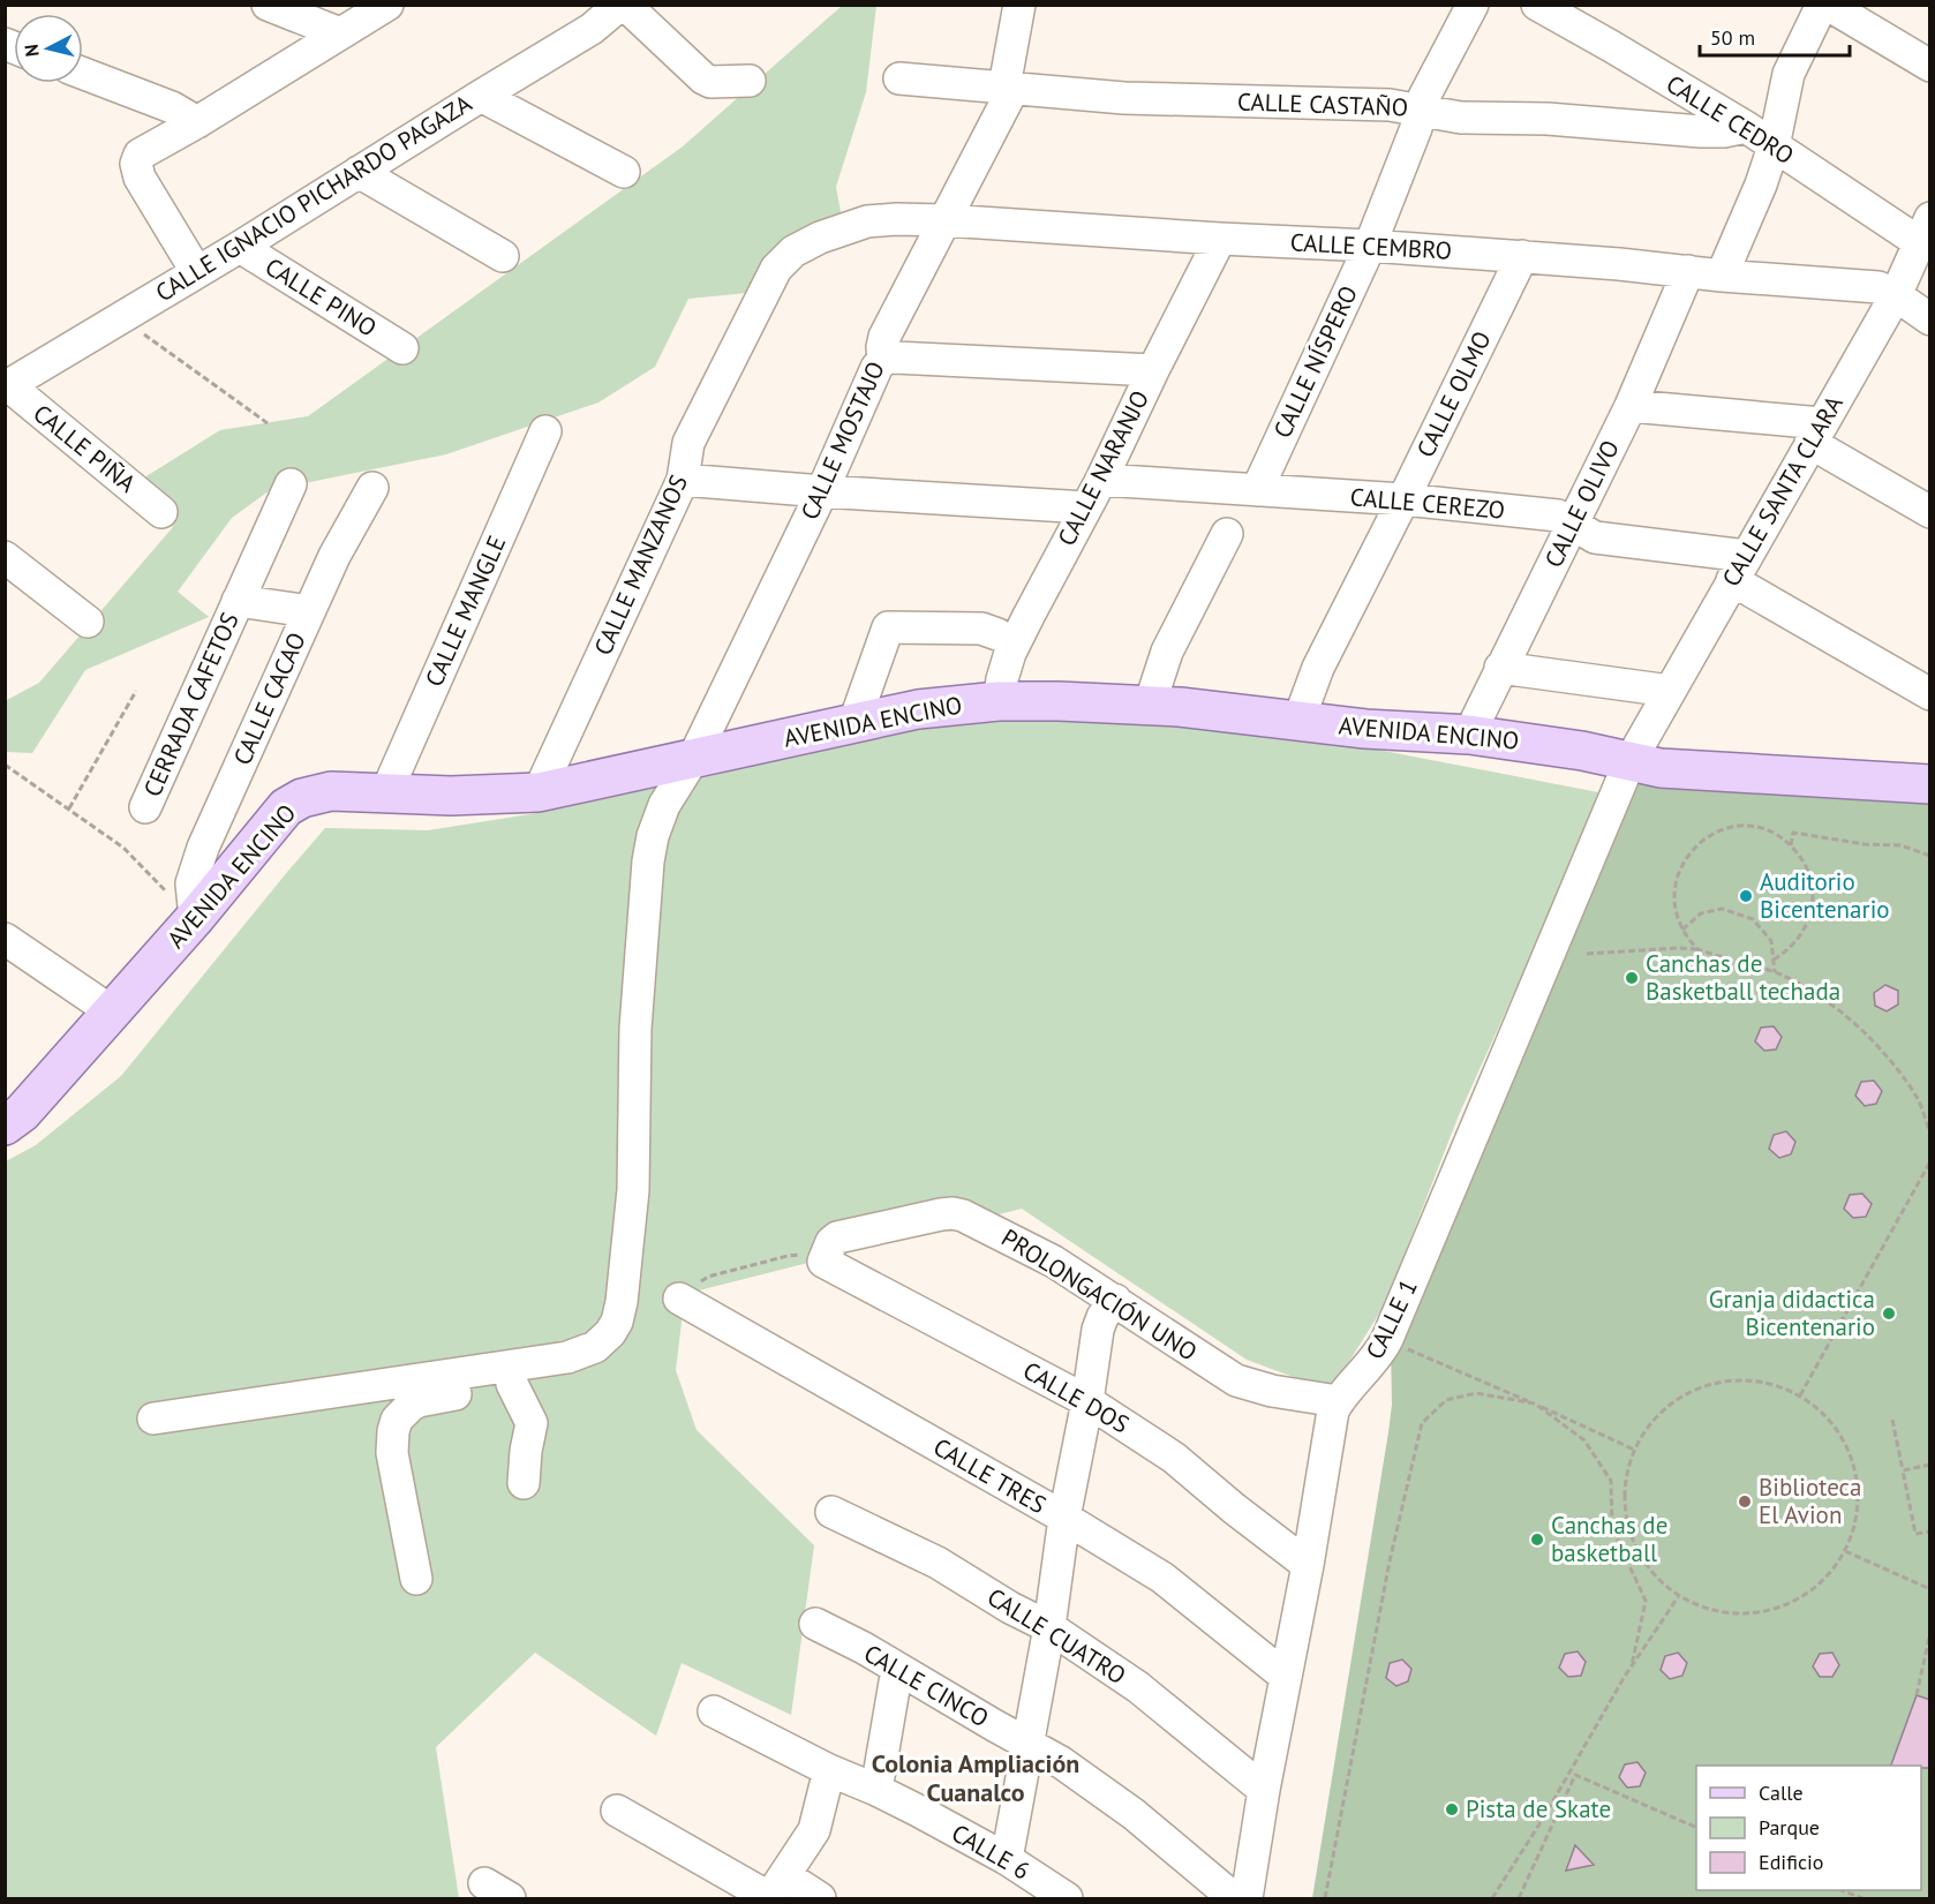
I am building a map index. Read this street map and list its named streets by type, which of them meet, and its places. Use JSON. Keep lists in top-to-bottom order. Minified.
{"streets":{"main road":["AVENIDA ENCINO"],"street":["CALLE CASTAÑO","CALLE CEDRO","CALLE IGNACIO PICHARDO PAGAZA","CALLE CEMBRO","CALLE PINO","CALLE NÍSPERO","CALLE OLMO","CALLE MOSTAJO","CALLE PIÑA","CALLE NARANJO","CALLE SANTA CLARA","CALLE CEREZO","CALLE OLIVO","CALLE MANZANOS","CALLE MANGLE","CALLE CACAO","CERRADA CAFETOS","PROLONGACIÓN UNO","CALLE 1","CALLE DOS","CALLE TRES","CALLE CUATRO","CALLE CINCO","CALLE 6"]},"crossings":[["CALLE CASTAÑO","CALLE CEDRO"],["CALLE CASTAÑO","CALLE NÍSPERO"],["CALLE CASTAÑO","CALLE MOSTAJO"],["CALLE CEDRO","CALLE SANTA CLARA"],["CALLE IGNACIO PICHARDO PAGAZA","CALLE PINO"],["CALLE IGNACIO PICHARDO PAGAZA","CALLE PIÑA"],["CALLE CEMBRO","CALLE NÍSPERO"],["CALLE CEMBRO","CALLE OLMO"],["CALLE CEMBRO","CALLE MOSTAJO"],["CALLE CEMBRO","CALLE NARANJO"],["CALLE CEMBRO","CALLE SANTA CLARA"],["CALLE CEMBRO","CALLE OLIVO"],["CALLE CEMBRO","CALLE MANZANOS"],["CALLE NÍSPERO","CALLE CEREZO"],["CALLE OLMO","CALLE CEREZO"],["CALLE OLMO","AVENIDA ENCINO"],["CALLE MOSTAJO","AVENIDA ENCINO"],["CALLE NARANJO","CALLE CEREZO"],["CALLE NARANJO","AVENIDA ENCINO"],["CALLE SANTA CLARA","CALLE CEREZO"],["CALLE SANTA CLARA","AVENIDA ENCINO"],["CALLE SANTA CLARA","CALLE 1"],["CALLE CEREZO","CALLE OLIVO"],["CALLE OLIVO","AVENIDA ENCINO"],["CALLE MANZANOS","AVENIDA ENCINO"],["CALLE MANGLE","AVENIDA ENCINO"],["CALLE CACAO","CERRADA CAFETOS"],["CALLE CACAO","AVENIDA ENCINO"],["AVENIDA ENCINO","CALLE 1"],["PROLONGACIÓN UNO","CALLE 1"],["PROLONGACIÓN UNO","CALLE DOS"],["CALLE 1","CALLE DOS"],["CALLE 1","CALLE TRES"],["CALLE 1","CALLE CUATRO"]],"districts":["Colonia Ampliación Cuanalco"],"places":["Auditorio Bicentenario","Canchas de Basketball techada","Granja didactica Bicentenario","Biblioteca El Avion","Canchas de basketball","Pista de Skate"],"legend":["Calle","Parque","Edificio"],"scale_bar":"50 m","north":"left"}
